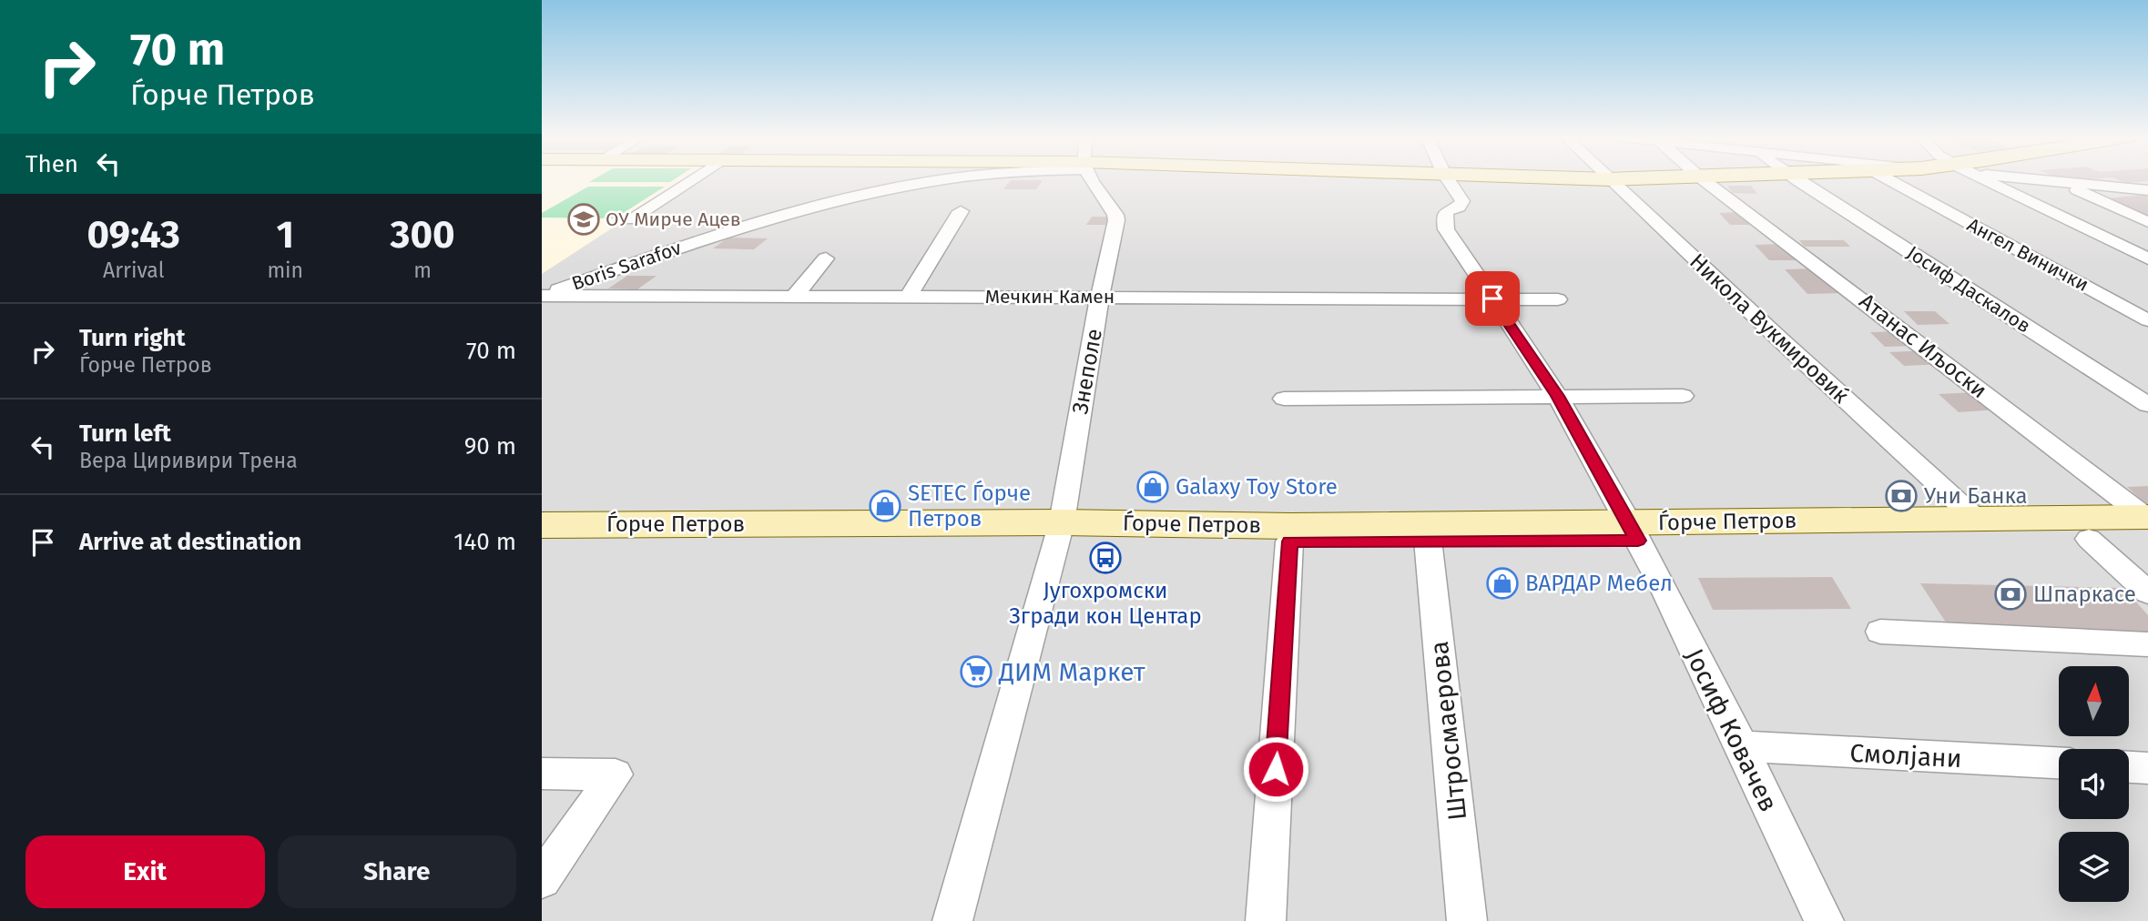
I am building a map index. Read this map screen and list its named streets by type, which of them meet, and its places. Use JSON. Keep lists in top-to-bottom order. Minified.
{"streets":{"street":["Ангел Винички","Boris Sarafov","Јосиф Даскалов","Мечкин Камен","Никола Вукмировиќ","Aтанас Иљоски","Знеполе","Ѓорче Петров","Јосиф Ковачев","Штросмаерова","Смолјани"]},"crossings":[["Boris Sarafov","Мечкин Камен"],["Мечкин Камен","Знеполе"],["Мечкин Камен","Јосиф Ковачев"],["Никола Вукмировиќ","Ѓорче Петров"],["Aтанас Иљоски","Ѓорче Петров"],["Знеполе","Ѓорче Петров"],["Ѓорче Петров","Јосиф Ковачев"],["Ѓорче Петров","Штросмаерова"],["Јосиф Ковачев","Смолјани"]],"places":{"school or university":["ОУ Мирче Ацев"],"shop":["Galaxy Toy Store","SETEC Ѓорче Петров","ВАРДАР Мебел"],"bank":["Уни Банка","Шпаркасе"],"bus stop":["Југохромски Згради кон Центар"],"supermarket":["ДИМ Маркет"]},"north":"top","page":{"turn":["70 m","Ѓорче Петров"],"then":"Then","eta":["09:43","Arrival","1","min","300","m"],"list":[{"name":"Turn right","note":"Ѓорче Петров","value":"70 m"},{"name":"Turn left","note":"Вера Циривири Трена","value":"90 m"},{"name":"Arrive at destination","value":"140 m"}],"buttons":["Exit","Share"]}}
